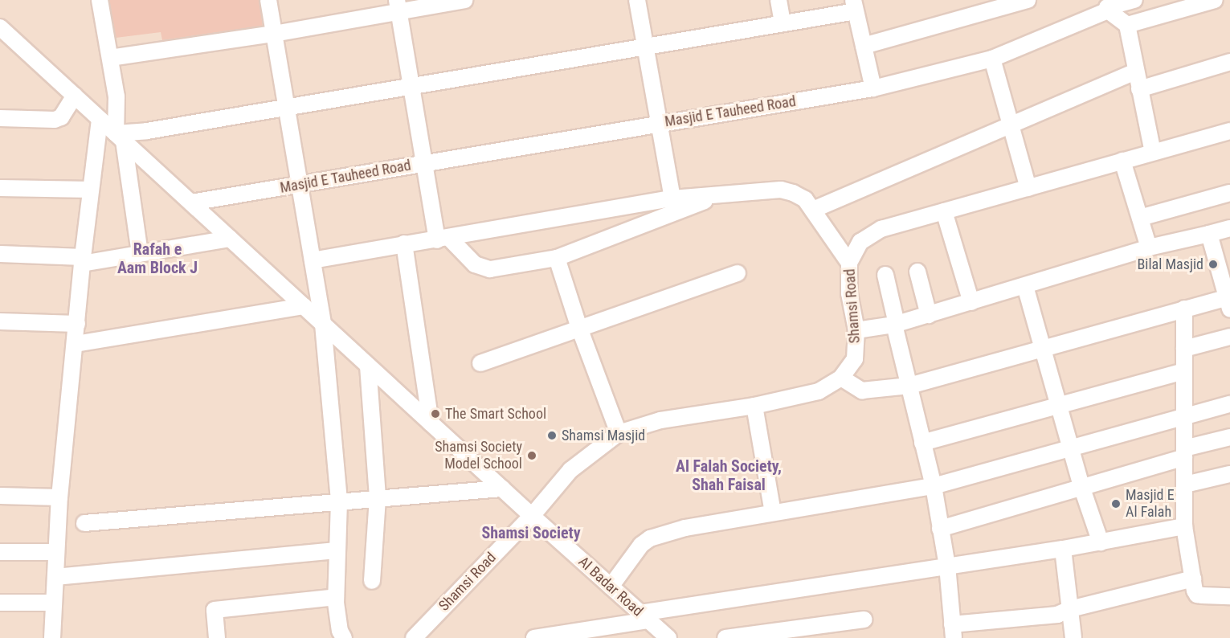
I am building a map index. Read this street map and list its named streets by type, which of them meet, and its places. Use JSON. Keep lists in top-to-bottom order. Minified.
{"streets":{"street":["Masjid E Tauheed Road","Shamsi Road","Al Badar Road"]},"crossings":[["Masjid E Tauheed Road","Al Badar Road"],["Shamsi Road","Al Badar Road"]],"districts":["Rafah e Aam Block J","Al Falah Society, Shah Faisal","Shamsi Society"],"places":["Bilal Masjid","The Smart School","Shamsi Masjid","Shamsi Society Model School","Masjid E Al Falah"]}
